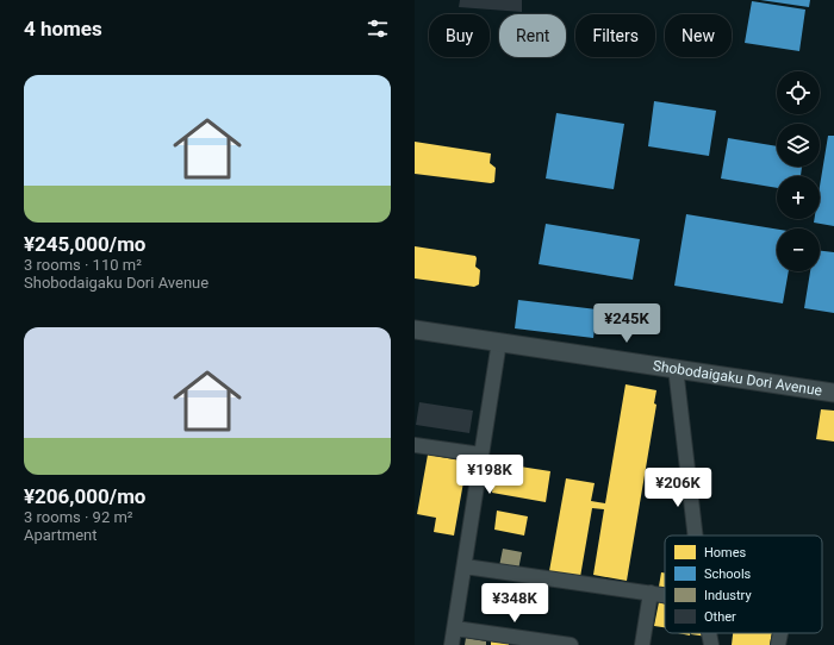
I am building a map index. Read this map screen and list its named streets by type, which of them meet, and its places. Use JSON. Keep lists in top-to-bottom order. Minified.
{"streets":{"street":["Shobodaigaku Dori Avenue"]},"legend":["Homes","Schools","Industry","Other"],"page":{"heading":"4 homes","chip":["Buy","Rent","Filters","New"],"list":[{"name":"¥245,000/mo","note":"3 rooms · 110 m² · Shobodaigaku Dori Avenue"},{"name":"¥206,000/mo","note":"3 rooms · 92 m² · Apartment"}],"map_buttons":["+","−"],"price":["¥245K","¥198K","¥206K","¥348K"]}}
